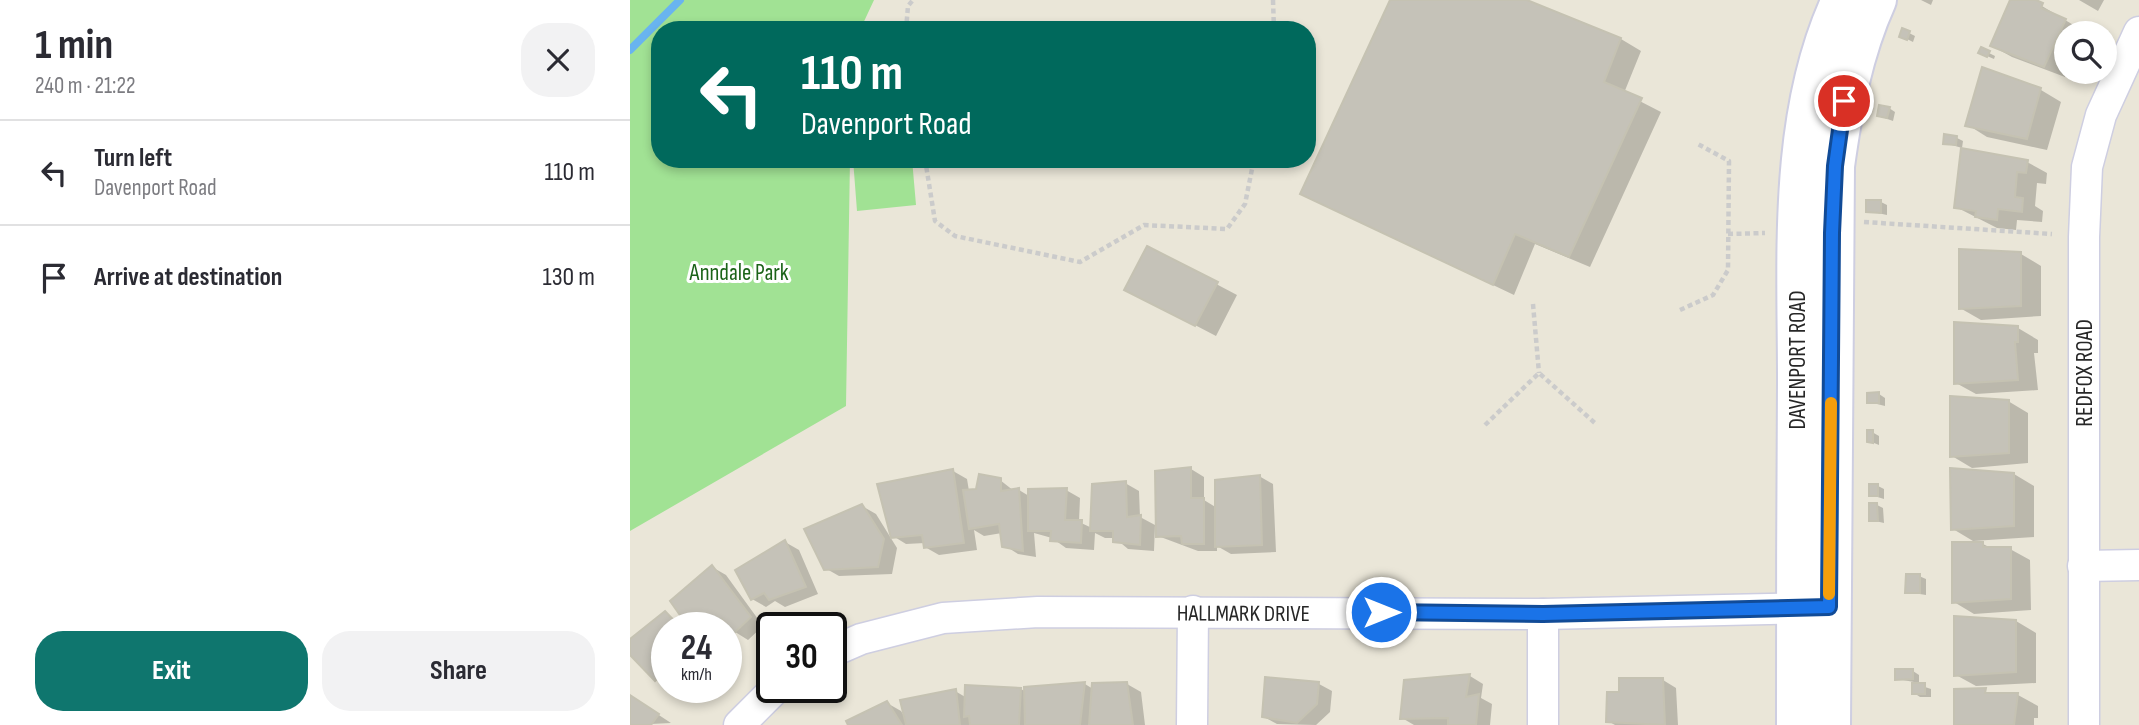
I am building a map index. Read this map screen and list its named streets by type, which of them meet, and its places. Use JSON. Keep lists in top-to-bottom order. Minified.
{"streets":{"street":["DAVENPORT ROAD","REDFOX ROAD","HALLMARK DRIVE"]},"crossings":[["DAVENPORT ROAD","HALLMARK DRIVE"]],"parks":["Anndale Park"],"page":{"heading":["1 min","240 m · 21:22"],"turn":["110 m","Davenport Road"],"list":[{"name":"Turn left","note":"Davenport Road","value":"110 m"},{"name":"Arrive at destination","value":"130 m"}],"speed":"24 km/h","limit":"30","buttons":["Exit","Share"]}}
